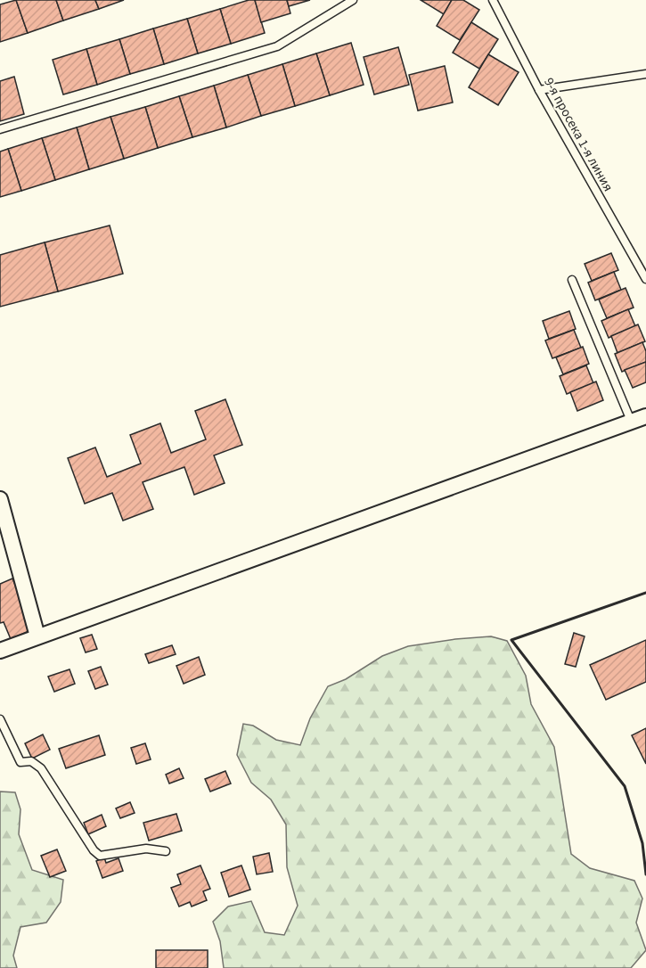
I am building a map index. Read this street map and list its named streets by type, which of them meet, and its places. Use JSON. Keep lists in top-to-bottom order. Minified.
{"streets":{"lane":["9-я просека 1-я линия"]}}
